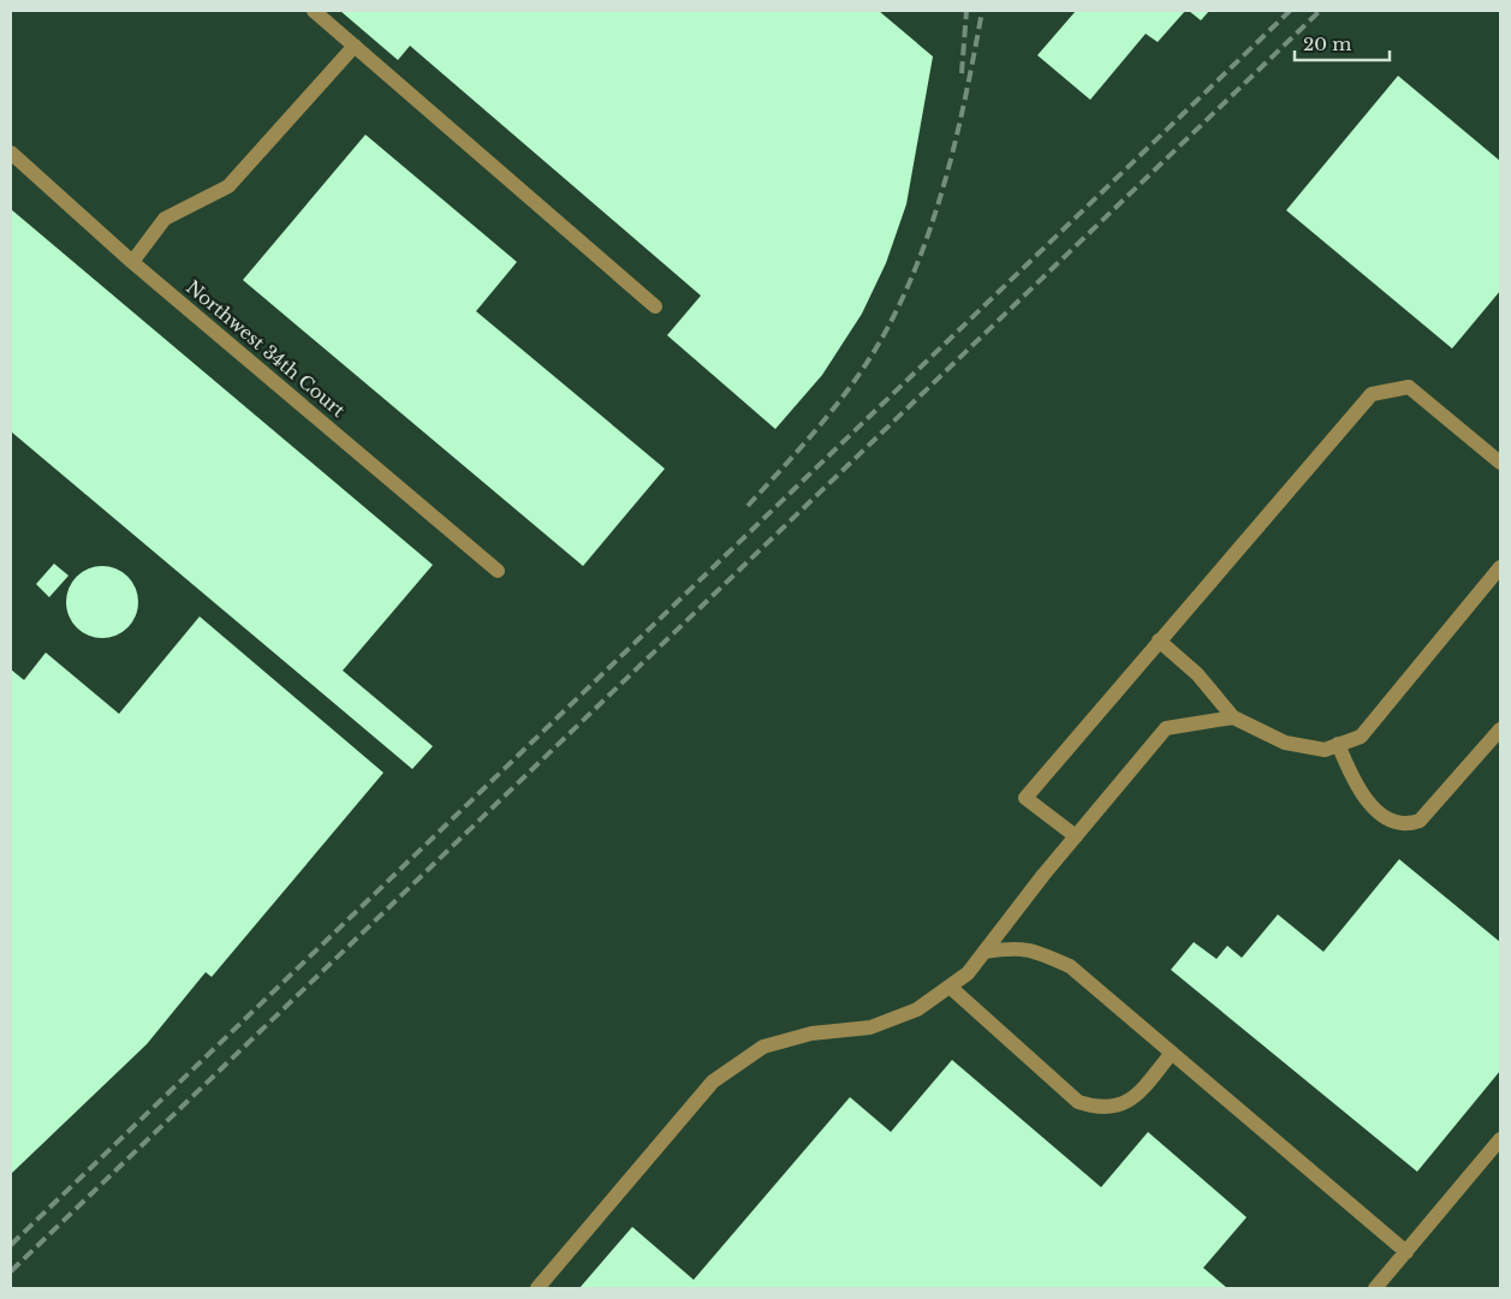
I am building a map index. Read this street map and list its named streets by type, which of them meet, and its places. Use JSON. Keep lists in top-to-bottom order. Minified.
{"streets":{"street":["Northwest 34th Court"]},"scale_bar":"20 m"}
